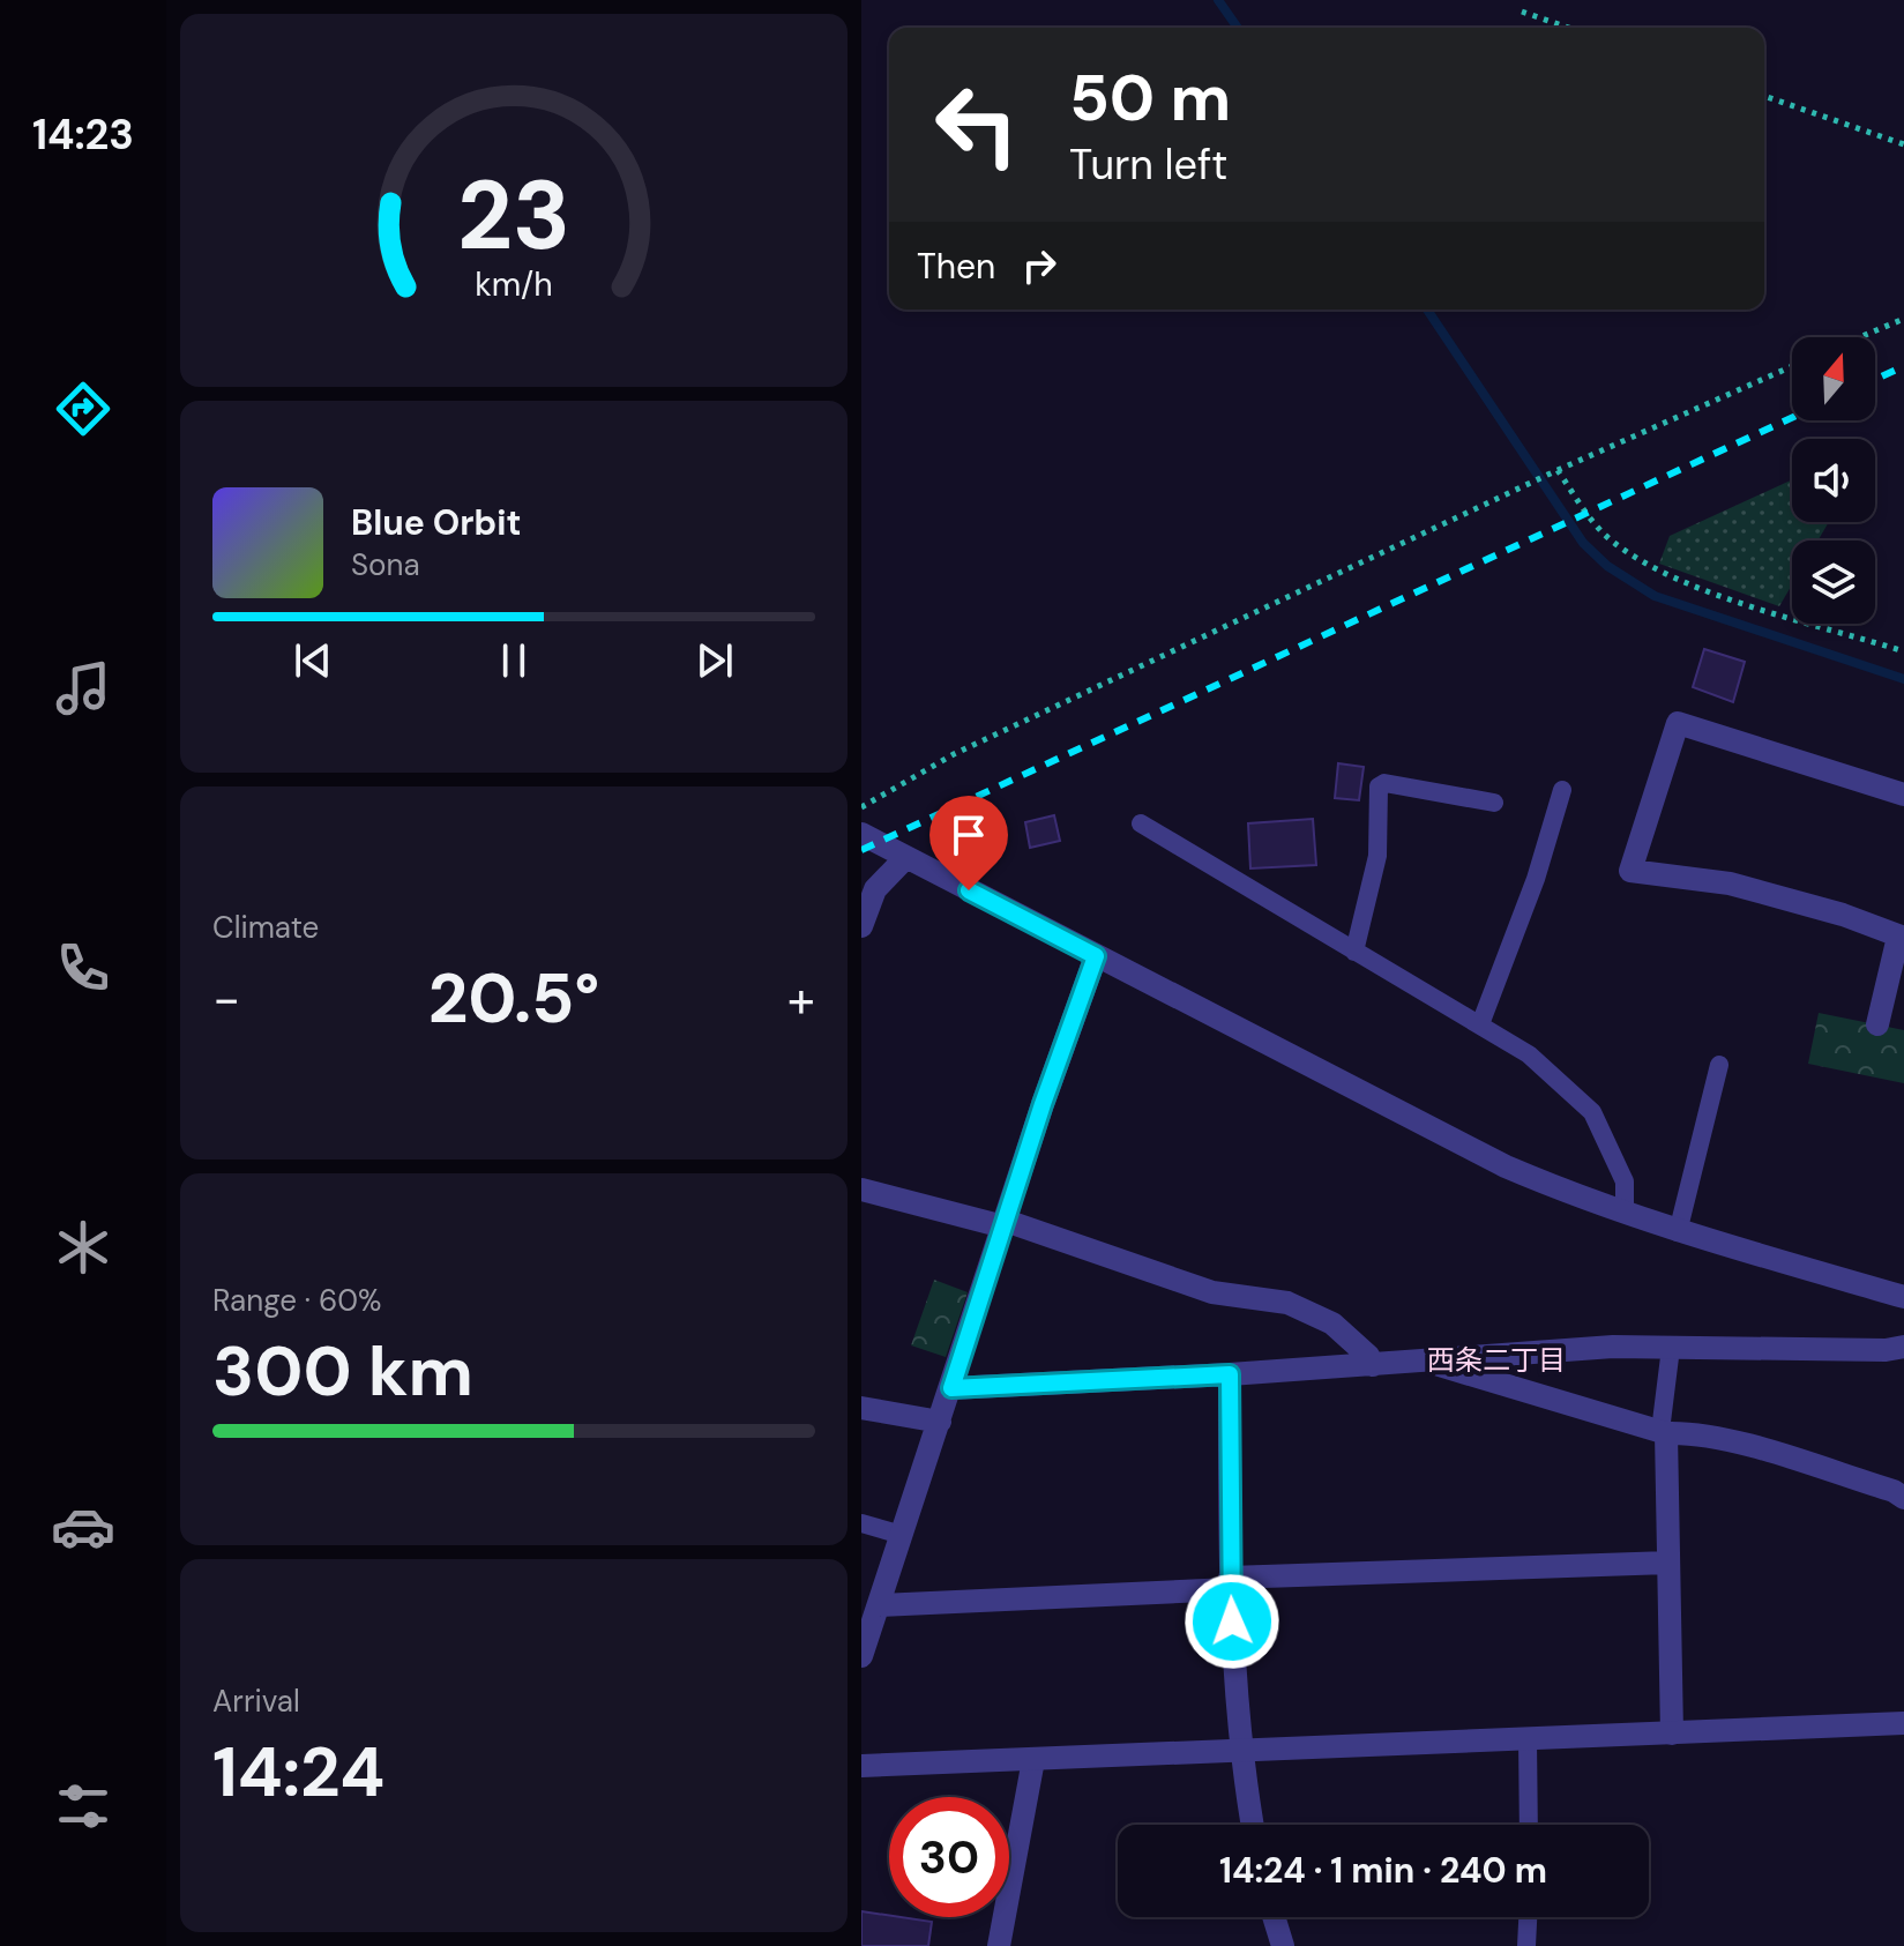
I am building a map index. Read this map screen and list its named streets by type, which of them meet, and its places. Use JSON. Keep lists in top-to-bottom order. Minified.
{"districts":["西条二丁目"],"north":"top","page":{"tabs":"14:23","turn":["50 m","Turn left"],"then":"Then","song":["Blue Orbit","Sona"],"tile":["Climate",["Range · 60%","300 km"],["Arrival","14:24"]],"heat":["−","20.5°","+"],"limit":"30","trip":"14:24 · 1 min · 240 m","gauge":["23","km/h"]}}
